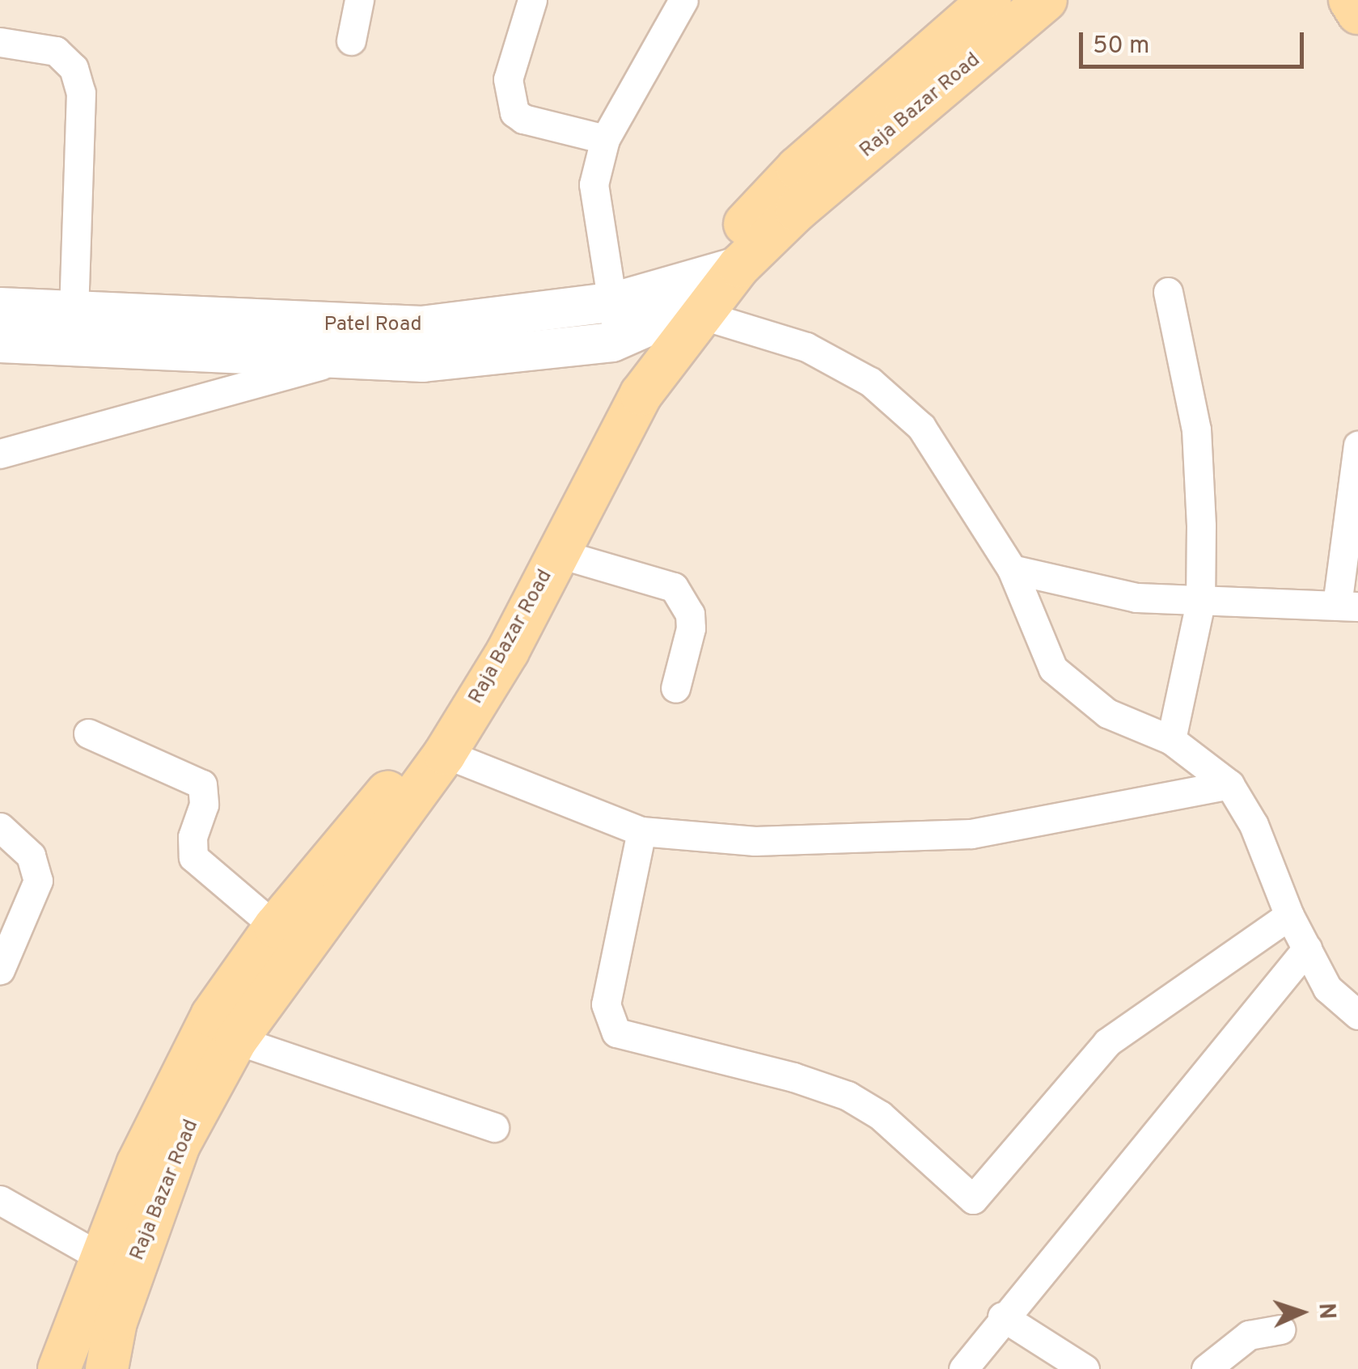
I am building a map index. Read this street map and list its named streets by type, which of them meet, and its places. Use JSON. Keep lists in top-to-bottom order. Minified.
{"streets":{"main road":["Raja Bazar Road"],"street":["Patel Road"]},"crossings":[["Raja Bazar Road","Patel Road"]],"scale_bar":"50 m","north":"right"}
